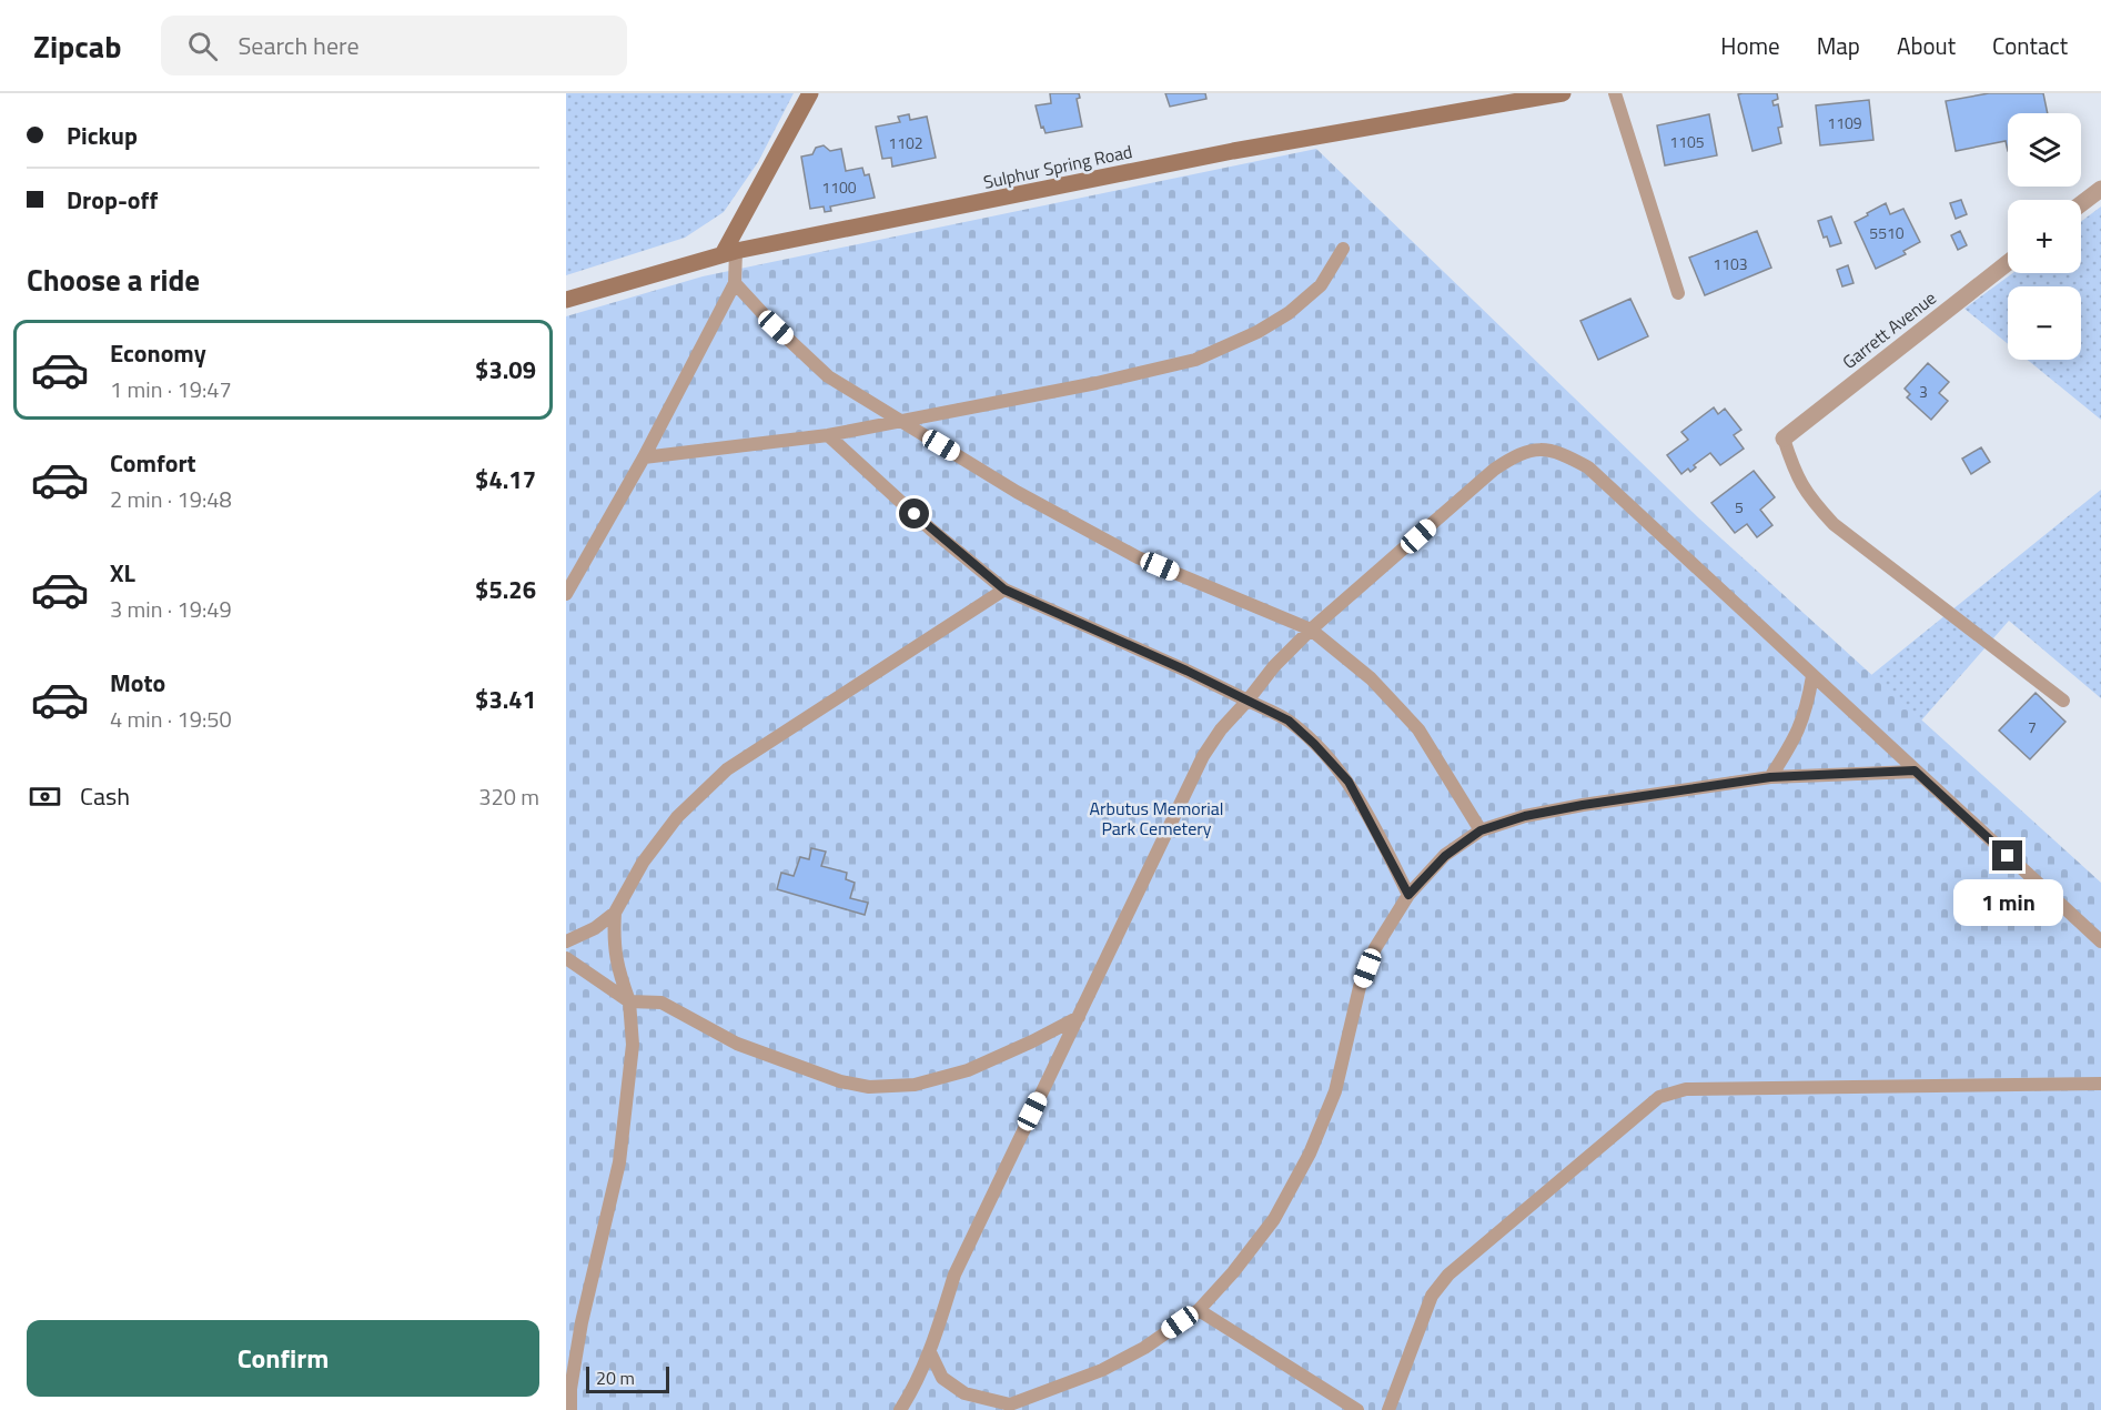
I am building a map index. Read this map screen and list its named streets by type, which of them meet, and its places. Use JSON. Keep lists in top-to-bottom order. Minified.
{"streets":{"main road":["Sulphur Spring Road"],"street":["Garrett Avenue"]},"parks":["Arbutus Memorial Park Cemetery"],"house_numbers":["1109","1105","1102","1100","5510","1103","3","5","7"],"scale_bar":"20 m","page":{"header":"Zipcab","search":"Search here","nav":["Home","Map","About","Contact"],"banner":["Pickup","Drop-off"],"map_buttons":["+","−"],"heading":"Choose a ride","list":[{"name":"Economy","note":"1 min · 19:47","value":"$3.09"},{"name":"Comfort","note":"2 min · 19:48","value":"$4.17"},{"name":"XL","note":"3 min · 19:49","value":"$5.26"},{"name":"Moto","note":"4 min · 19:50","value":"$3.41"}],"pay":["Cash","320 m"],"bubble":"1 min","buttons":"Confirm","scale":"20 m"}}
